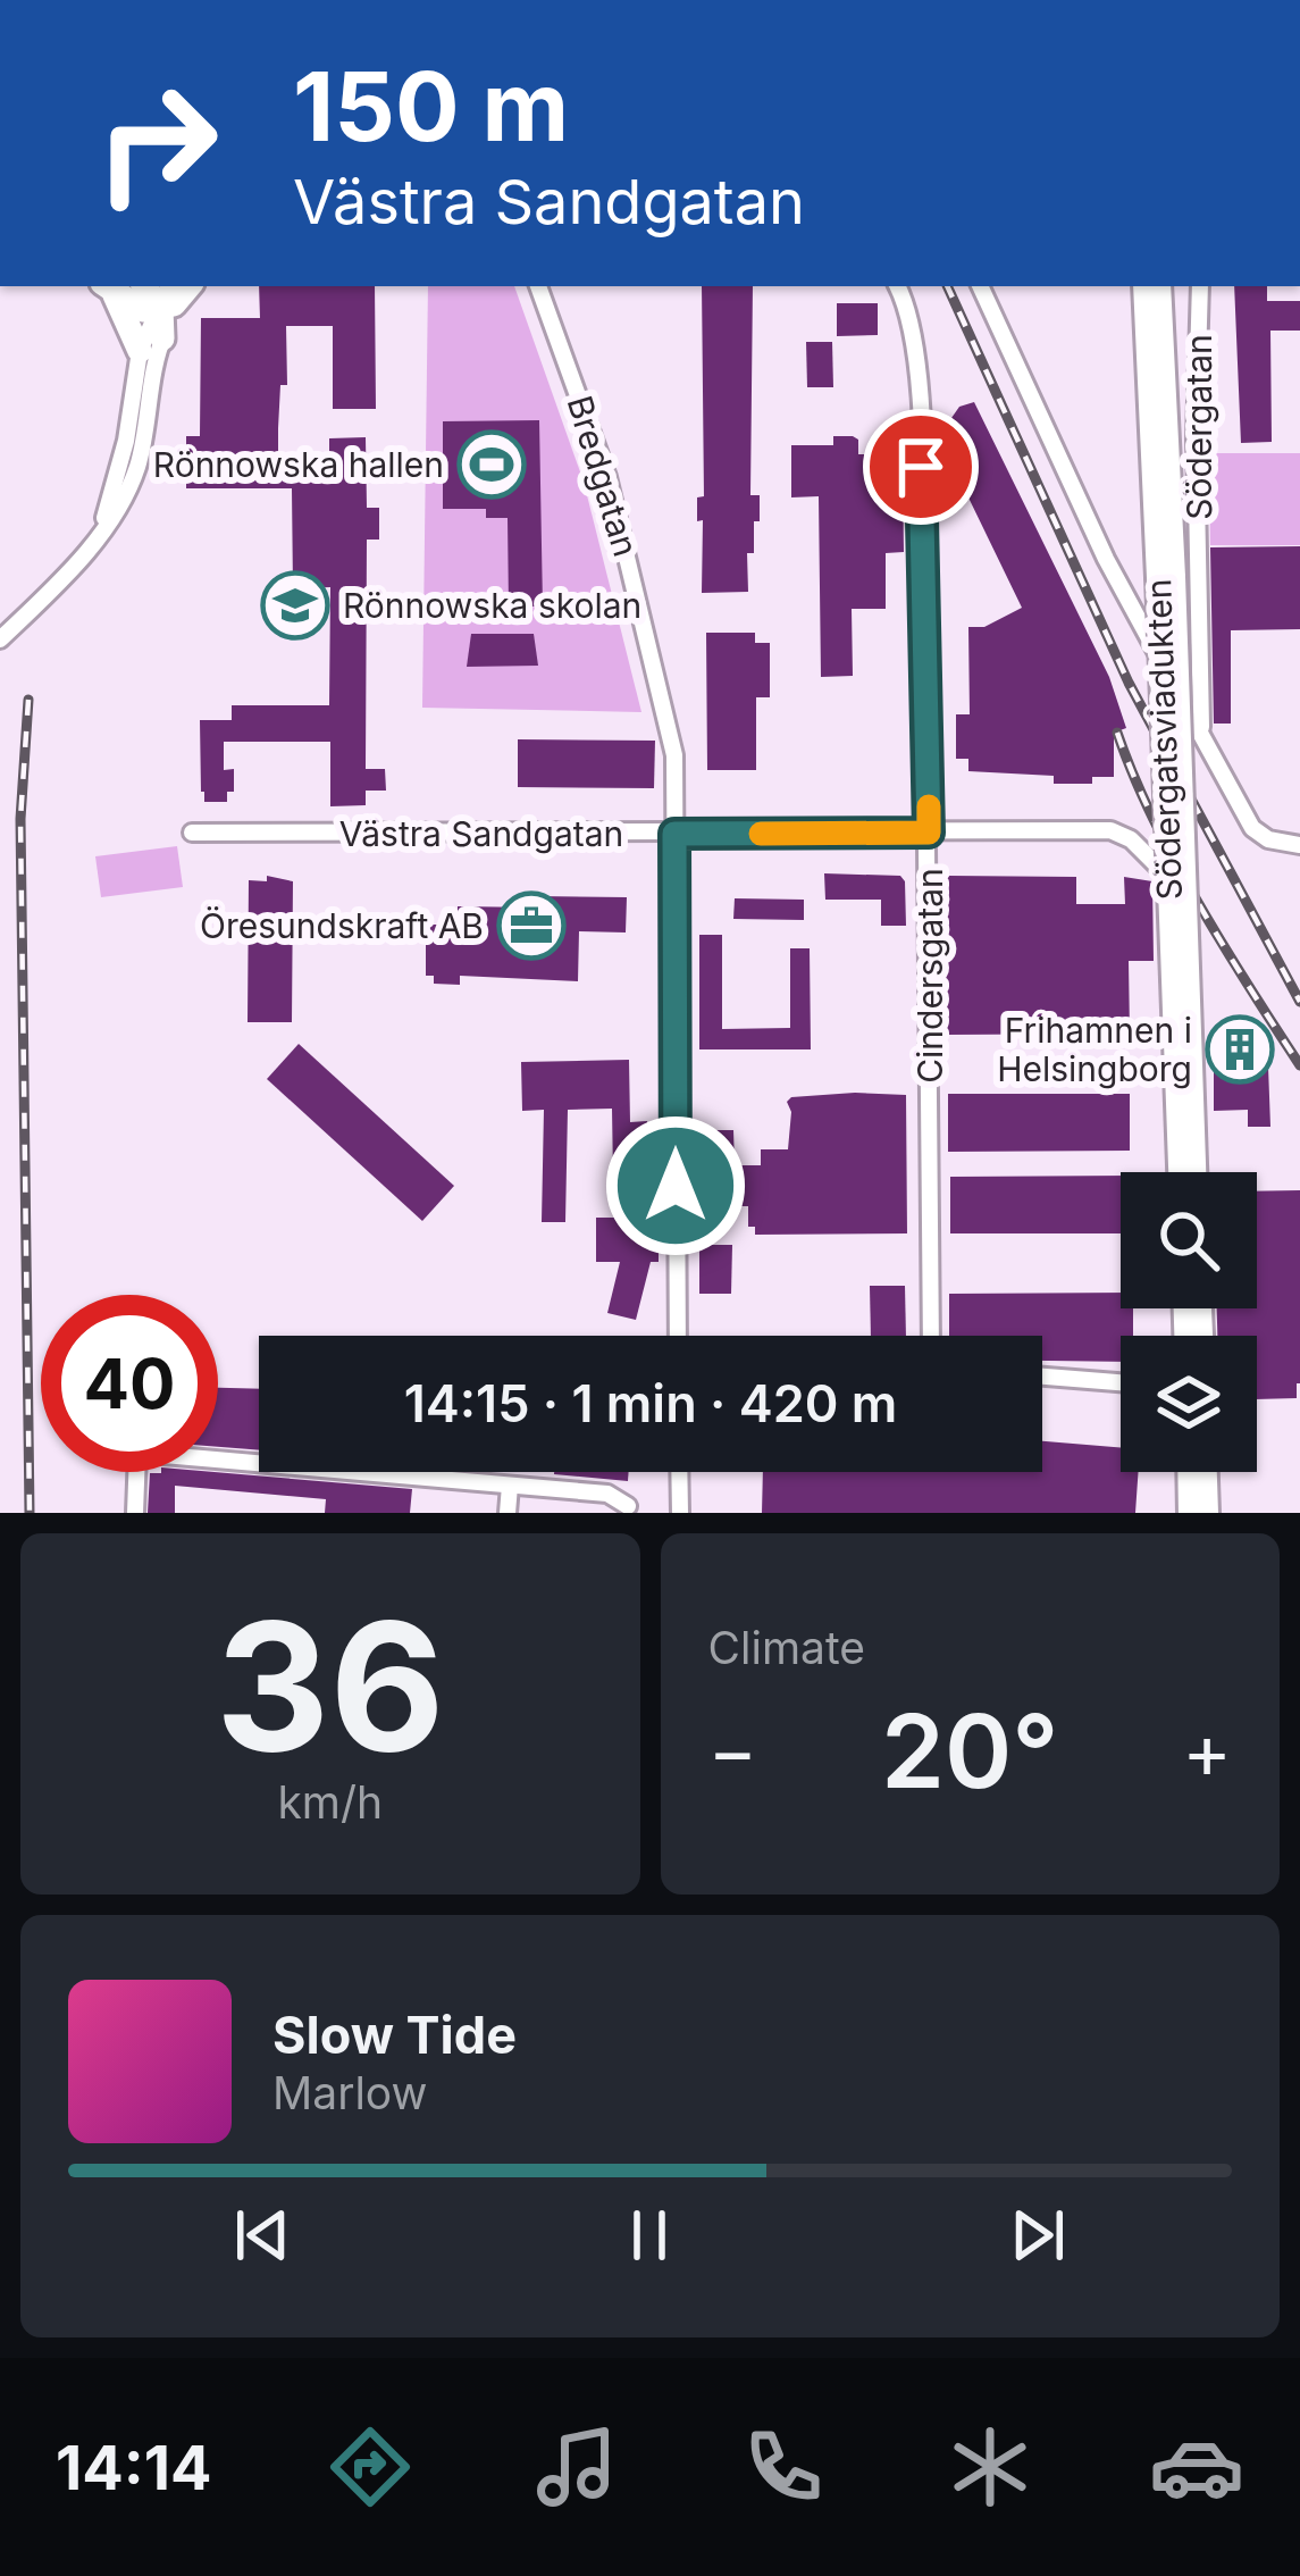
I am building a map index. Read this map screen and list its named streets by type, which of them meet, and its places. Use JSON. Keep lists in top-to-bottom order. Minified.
{"streets":{"main road":["Södergatsviadukten"],"street":["Södergatan","Bredgatan","Västra Sandgatan","Cindersgatan"]},"crossings":[["Bredgatan","Västra Sandgatan"],["Västra Sandgatan","Cindersgatan"]],"places":{"sports":["Rönnowska hallen"],"school or university":["Rönnowska skolan"],"office":["Öresundskraft AB"],"building":["Frihamnen i Helsingborg"]},"page":{"turn":["150 m","Västra Sandgatan"],"limit":"40","trip":"14:15 · 1 min · 420 m","tile":[["36","km/h"],"Climate"],"heat":["−","20°","+"],"song":["Slow Tide","Marlow"],"tabs":"14:14"}}
